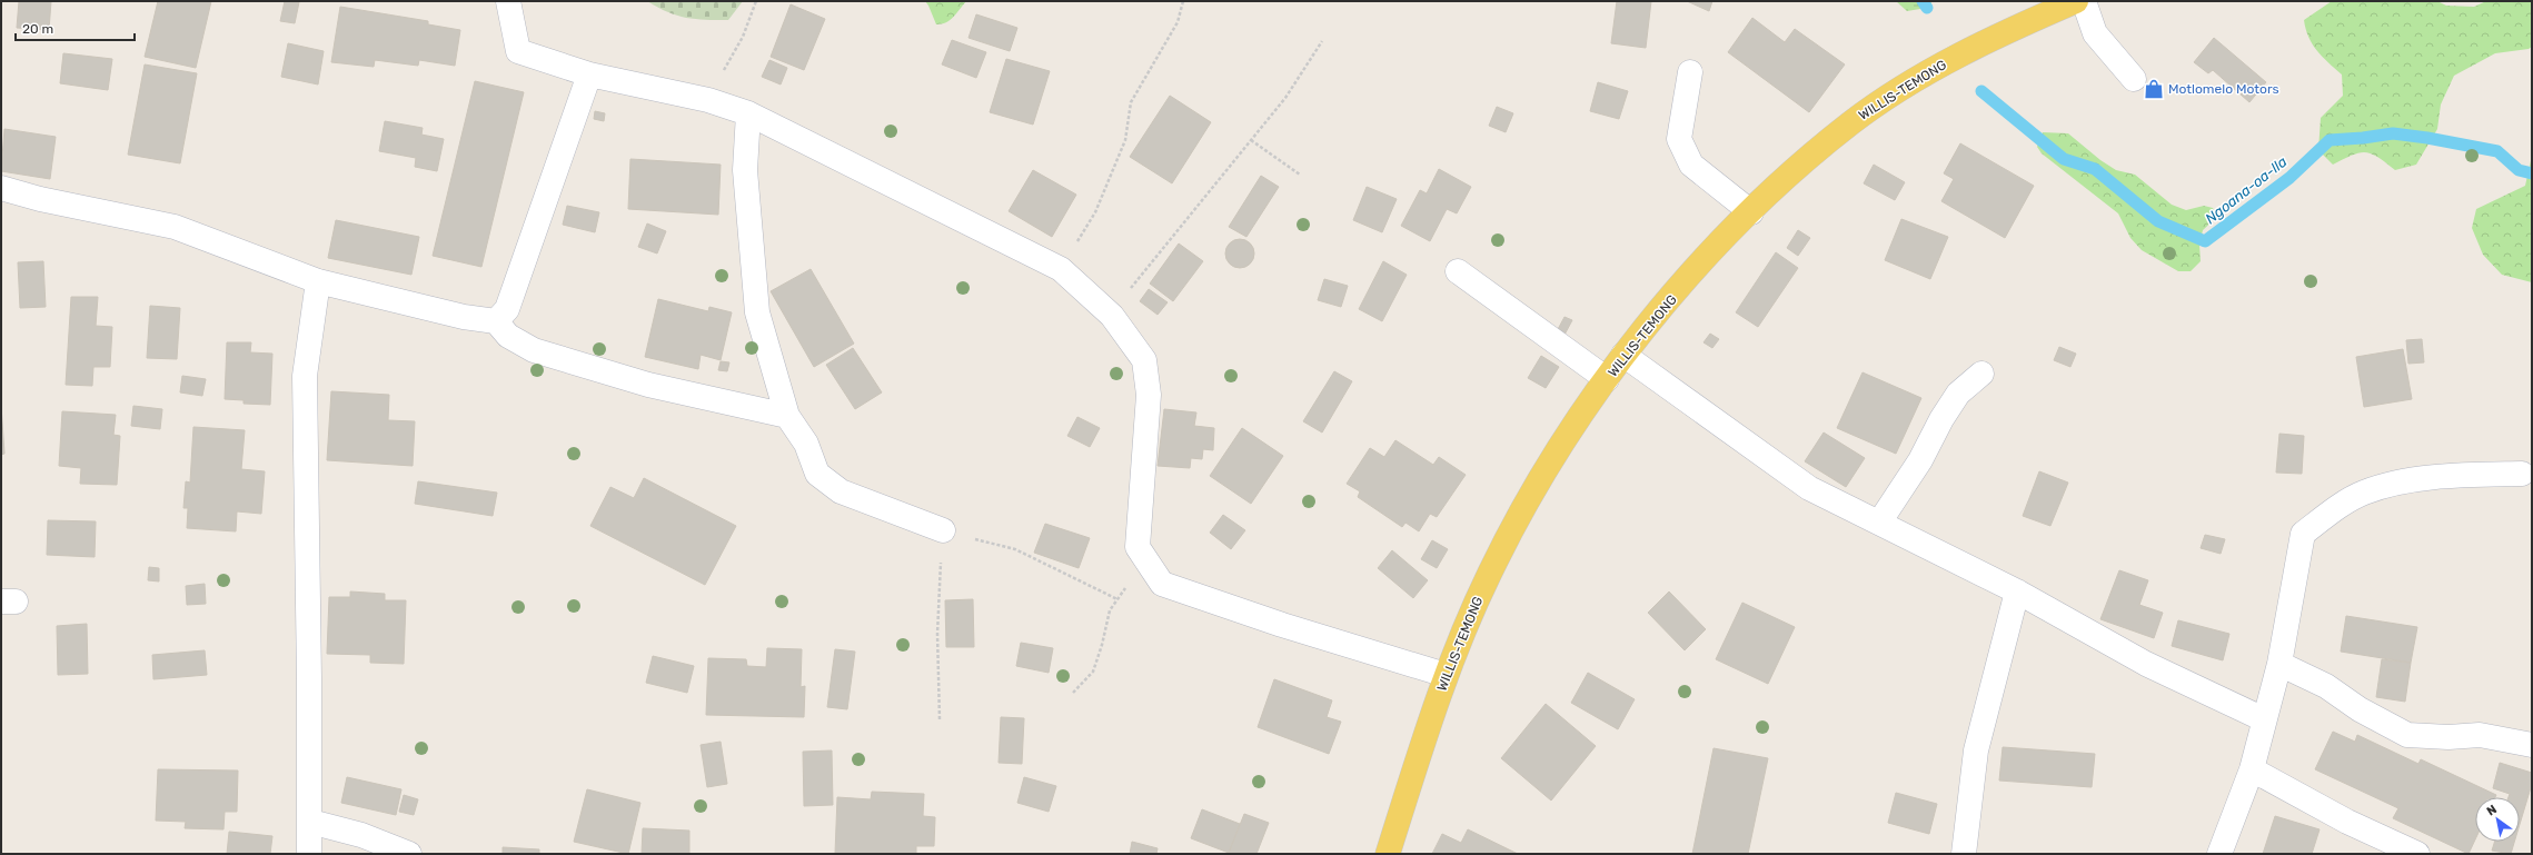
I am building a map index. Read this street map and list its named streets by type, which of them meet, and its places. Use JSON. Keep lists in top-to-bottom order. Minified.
{"streets":{"main road":["WILLIS-TEMONG"]},"water":["Ngoana-oa-lla"],"places":{"shop":["Motlomelo Motors"]},"scale_bar":"20 m","north":"top left"}
